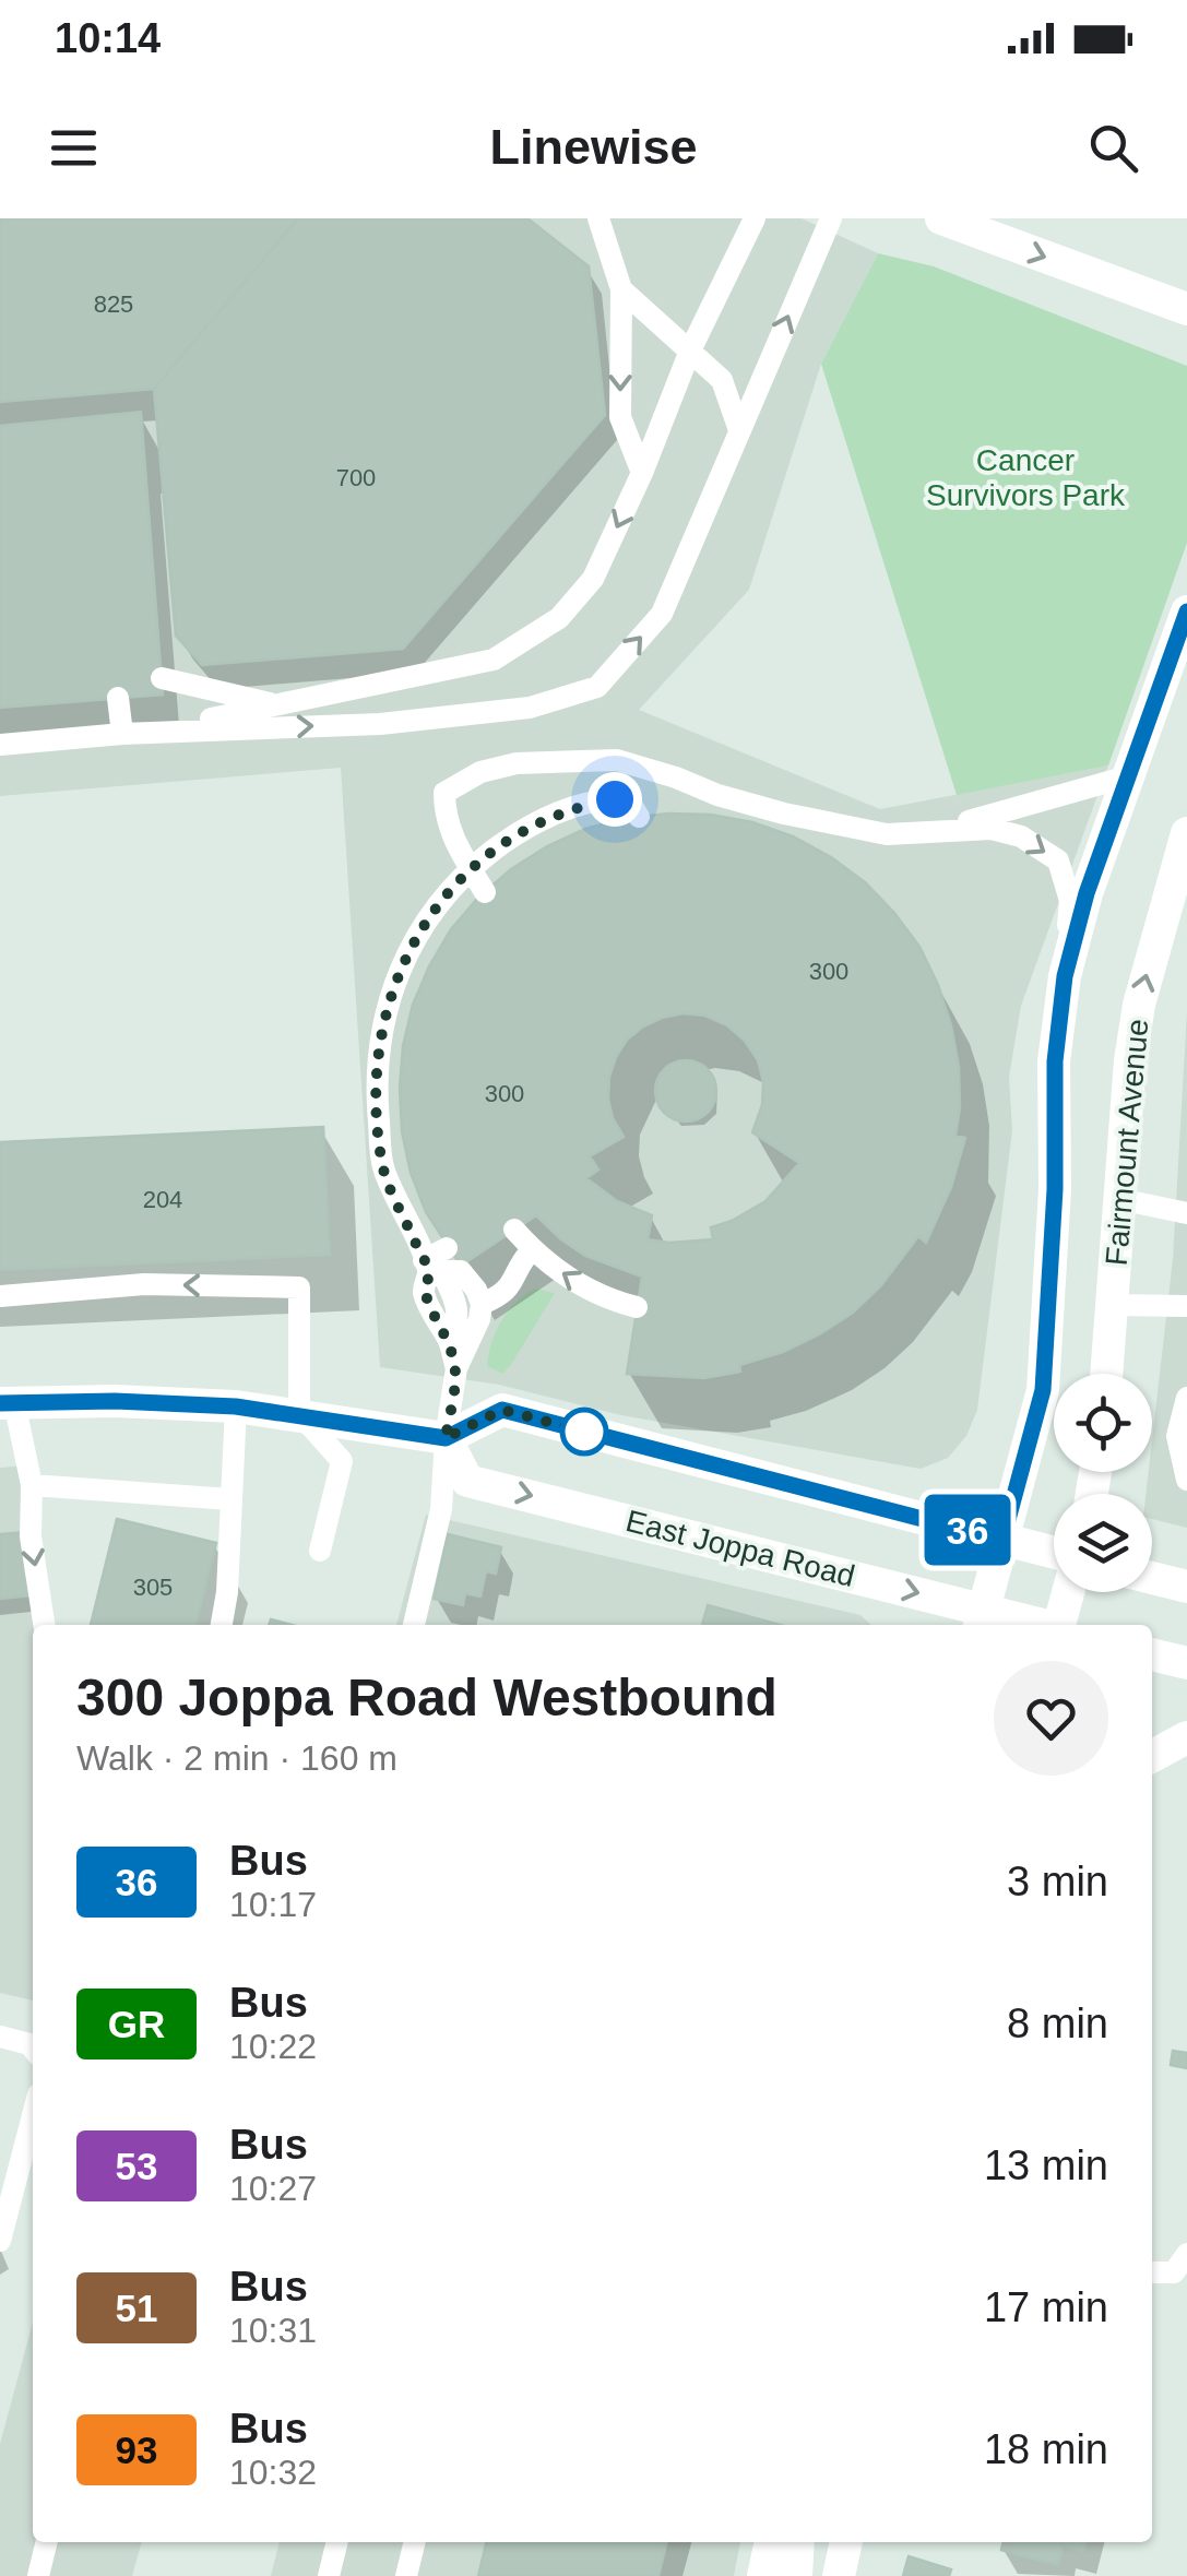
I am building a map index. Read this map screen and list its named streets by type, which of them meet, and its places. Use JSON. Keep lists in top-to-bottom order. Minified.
{"streets":{"main road":["Fairmount Avenue","East Joppa Road"]},"parks":["Cancer Survivors Park"],"lines":["bus line 36"],"house_numbers":["825","700","300","300","204","305"],"page":{"status":"10:14","header":"Linewise","on_map":"36","heading":["300 Joppa Road Westbound","Walk · 2 min · 160 m"],"list":[{"mark":"36","name":"Bus","note":"10:17","value":"3 min"},{"mark":"GR","name":"Bus","note":"10:22","value":"8 min"},{"mark":"53","name":"Bus","note":"10:27","value":"13 min"},{"mark":"51","name":"Bus","note":"10:31","value":"17 min"},{"mark":"93","name":"Bus","note":"10:32","value":"18 min"}]}}
